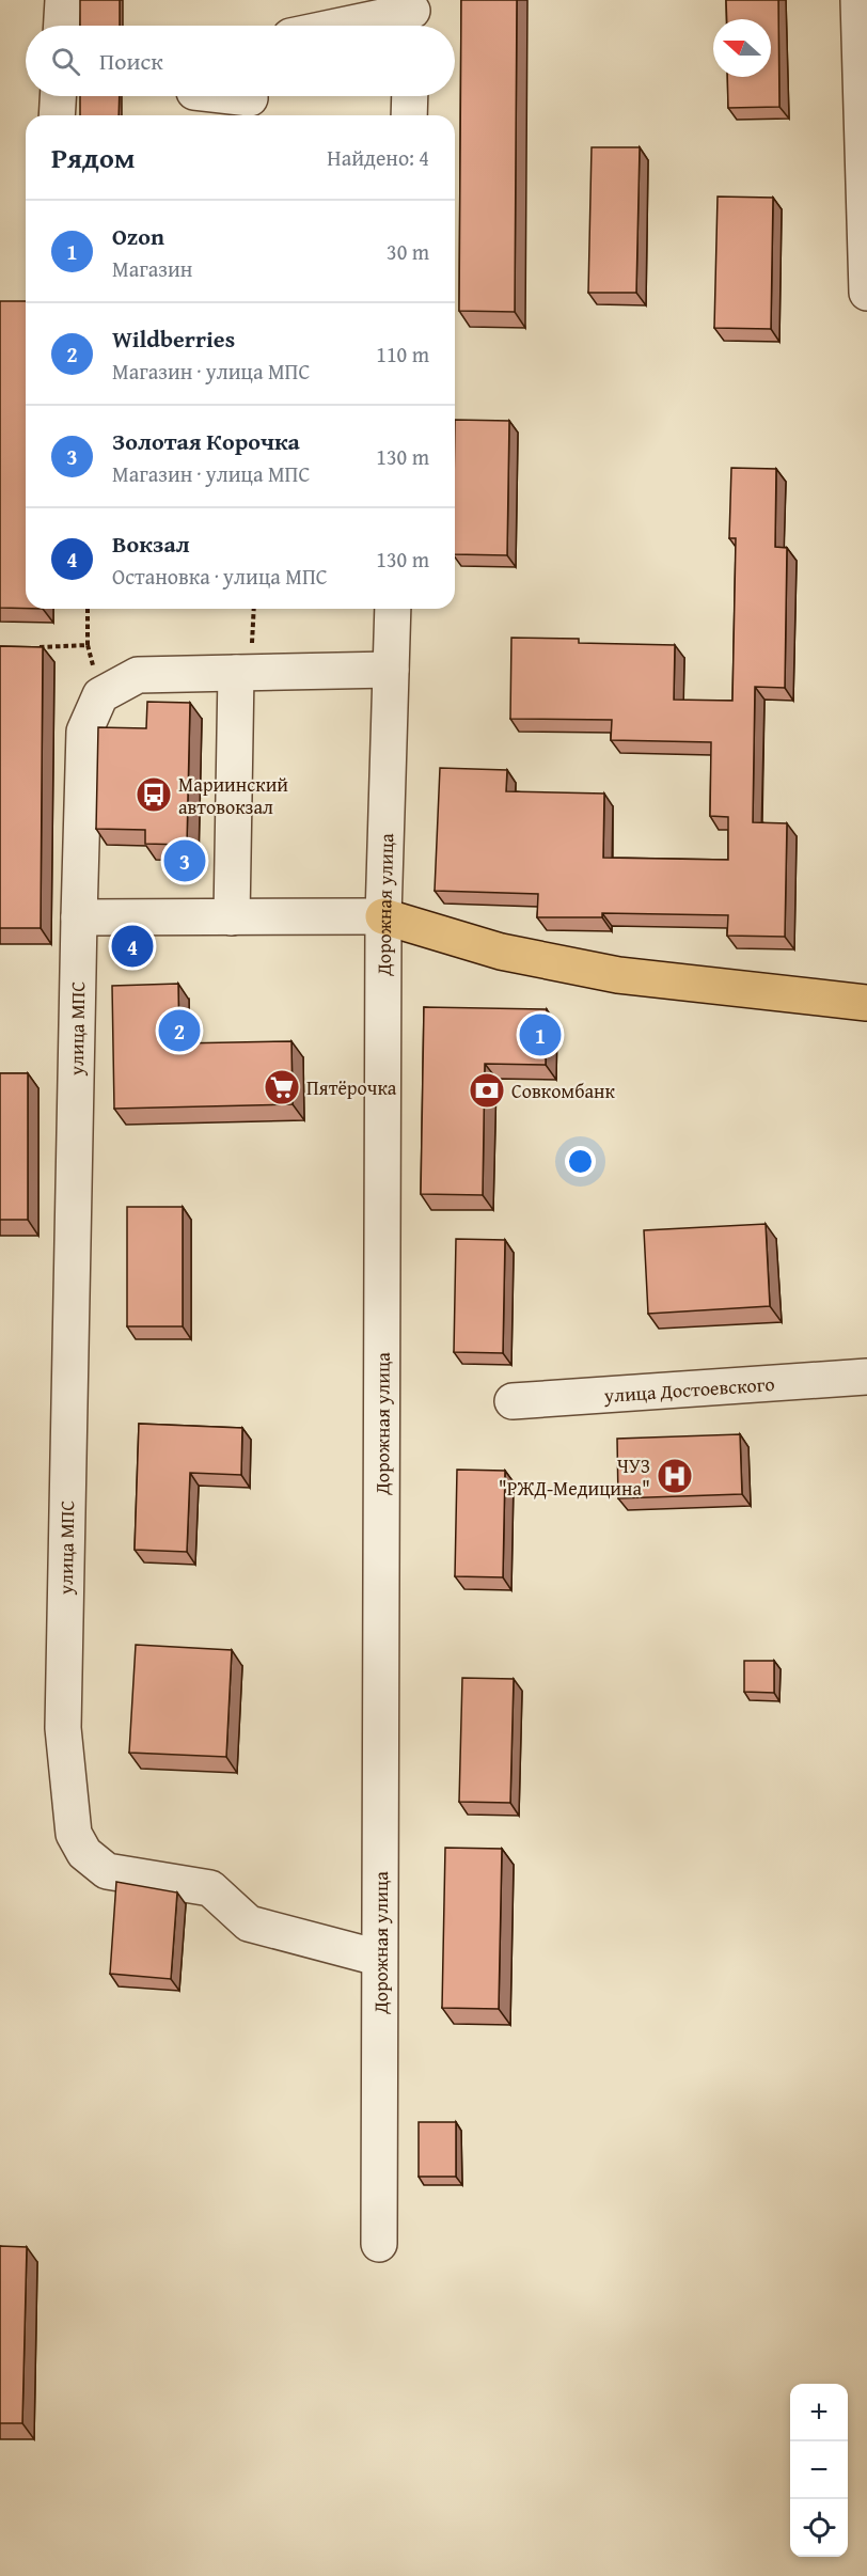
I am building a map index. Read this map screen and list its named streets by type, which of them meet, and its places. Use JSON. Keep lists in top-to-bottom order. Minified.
{"streets":{"street":["Дорожная улица","улица МПС","улица Достоевского"]},"crossings":[["Дорожная улица","улица МПС"]],"places":{"bus stop":["Мариинский автовокзал"],"supermarket":["Пятёрочка"],"bank":["Совкомбанк"],"hospital":["ЧУЗ \"РЖД-Медицина\""]},"north":"left","page":{"search":"Поиск","heading":["Рядом","Найдено: 4"],"list":[{"mark":"1","name":"Ozon","note":"Магазин","value":"30 m"},{"mark":"2","name":"Wildberries","note":"Магазин · улица МПС","value":"110 m"},{"mark":"3","name":"Золотая Корочка","note":"Магазин · улица МПС","value":"130 m"},{"mark":"4","name":"Вокзал","note":"Остановка · улица МПС","value":"130 m"}],"pins":["3","4","2","1"],"map_buttons":["+","−"]}}
